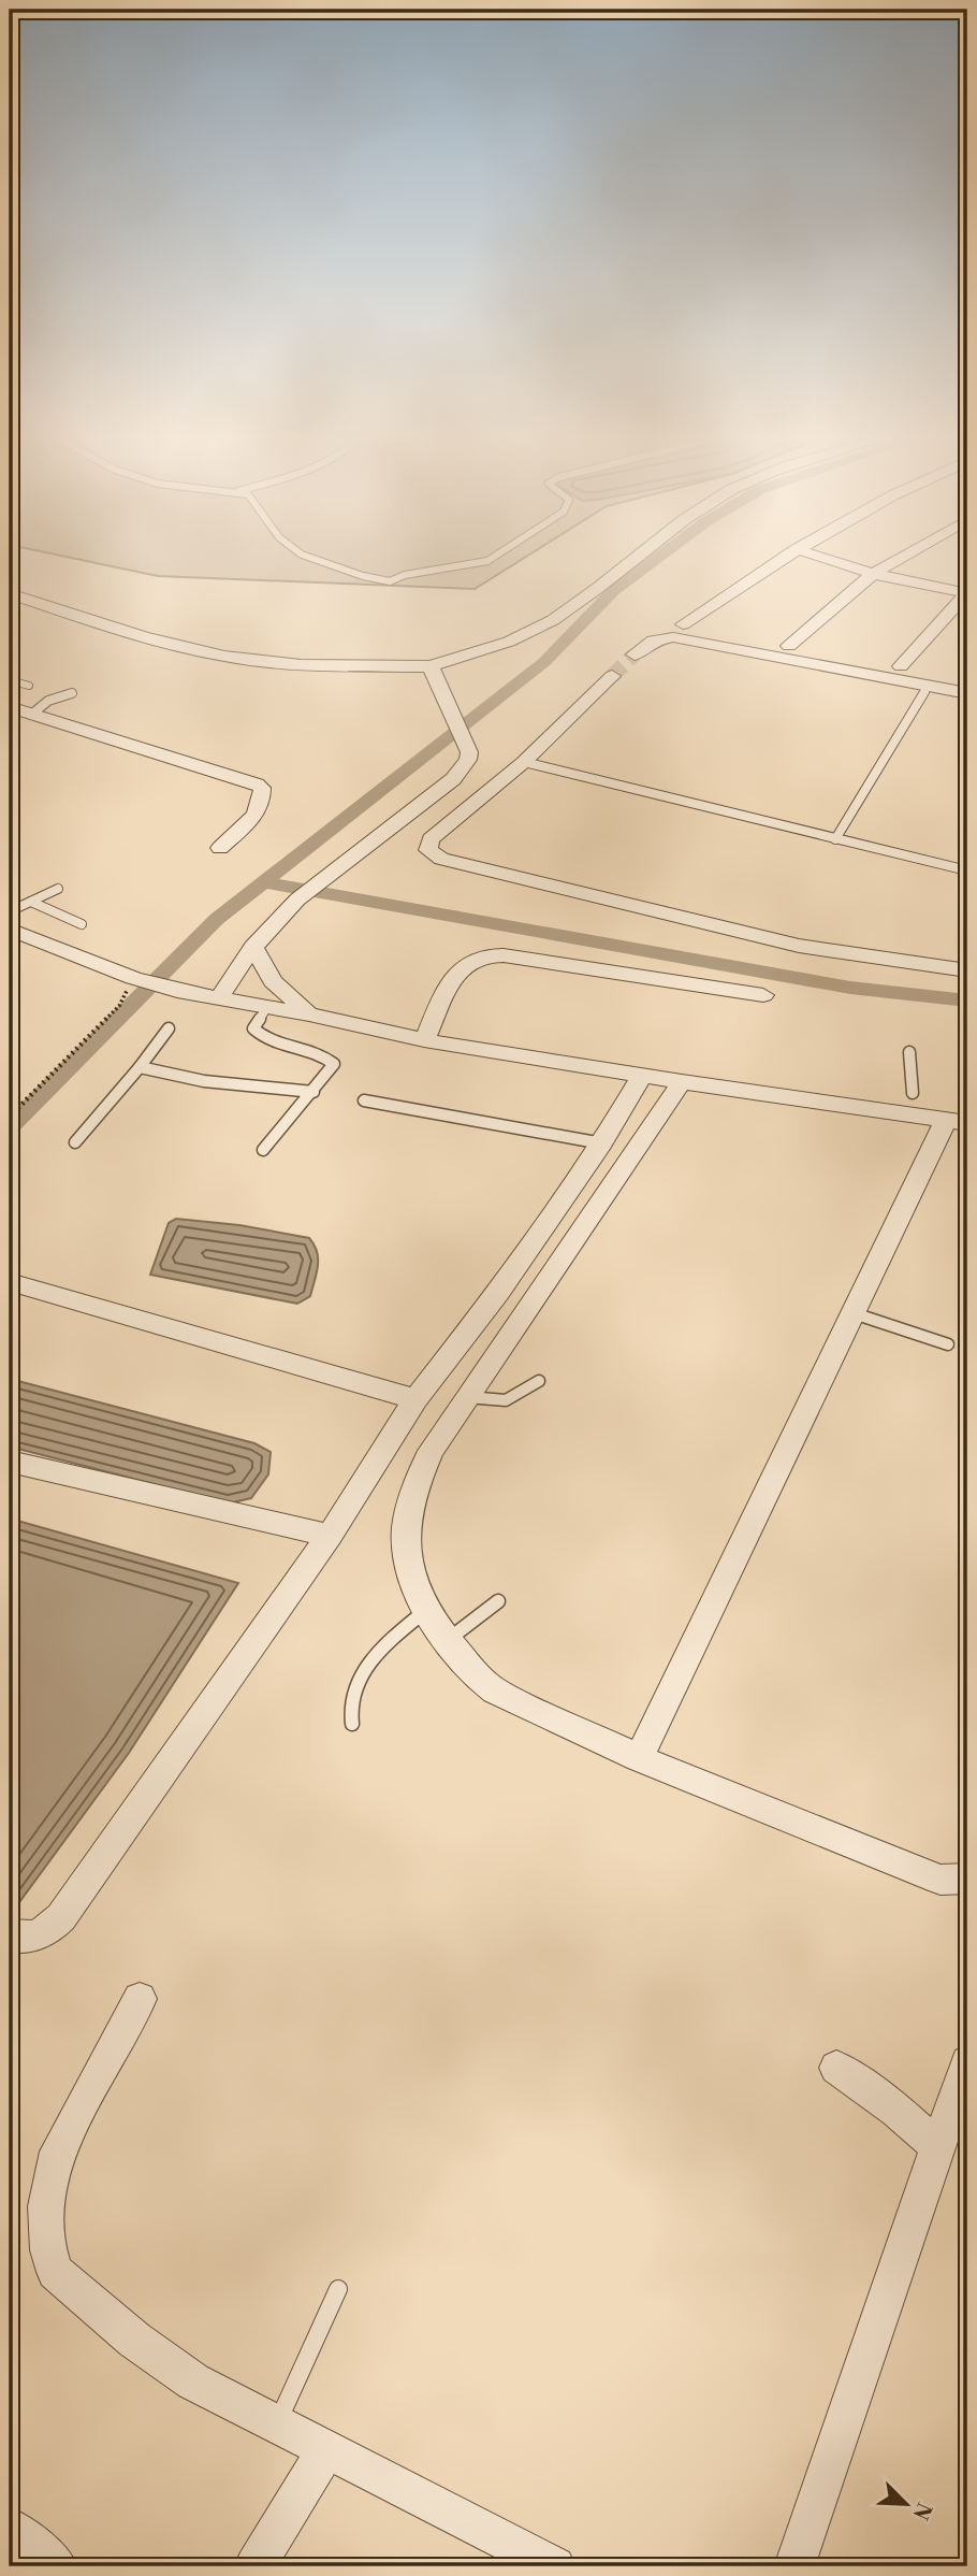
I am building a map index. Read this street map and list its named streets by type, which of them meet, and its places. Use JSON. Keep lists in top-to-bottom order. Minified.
{"north":"bottom right"}
